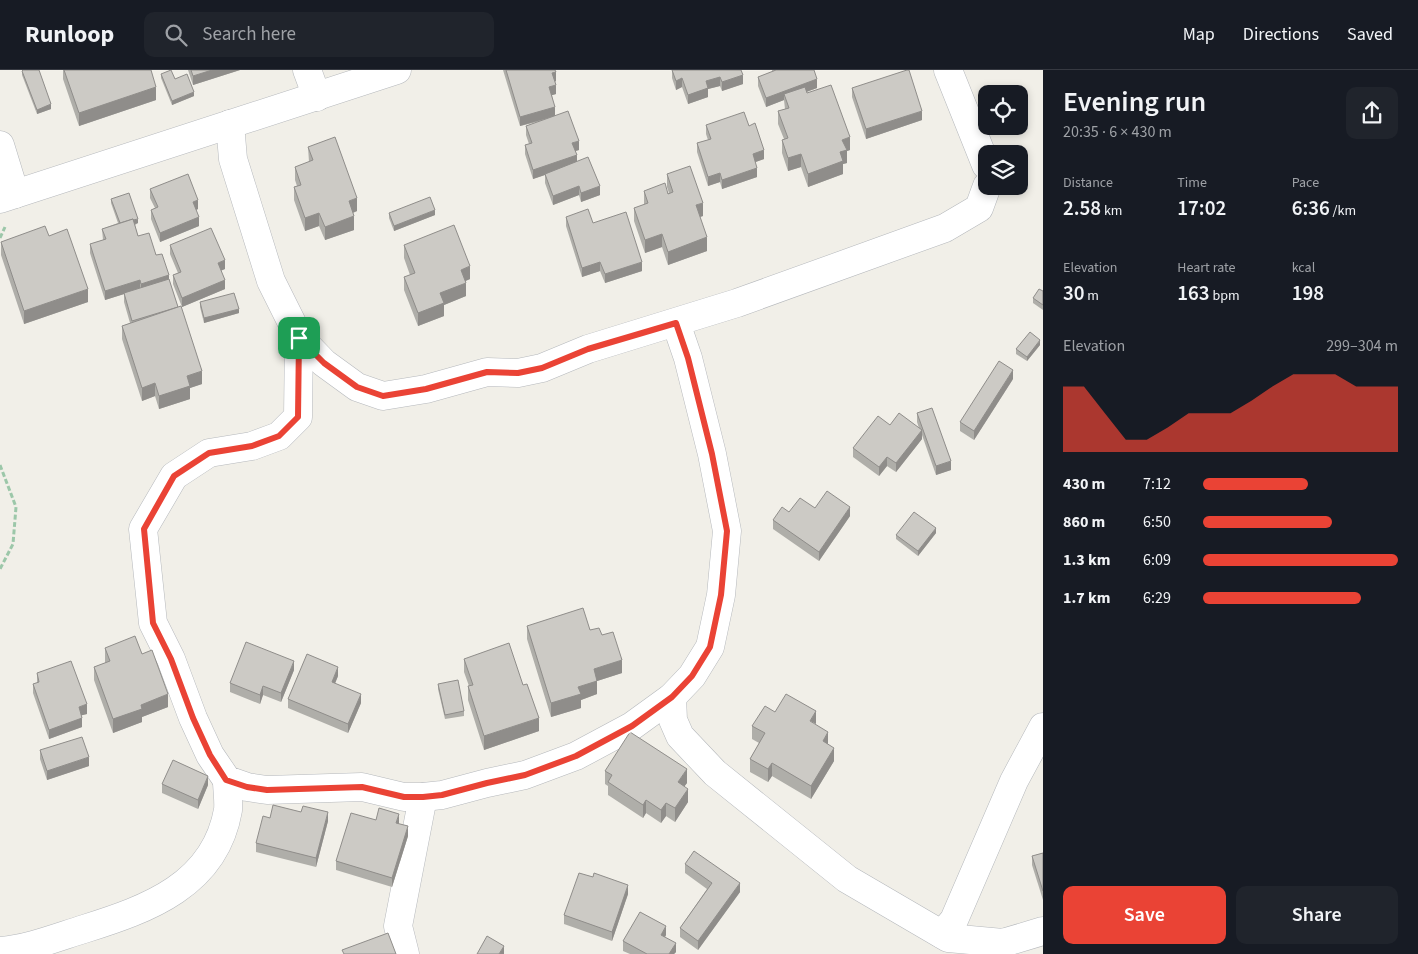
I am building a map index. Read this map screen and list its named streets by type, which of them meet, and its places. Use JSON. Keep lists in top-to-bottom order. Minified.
{"page":{"header":"Runloop","search":"Search here","nav":["Map","Directions","Saved"],"heading":["Evening run","20:35 · 6 × 430 m"],"stats":[["Distance","2.58 km"],["Time","17:02"],["Pace","6:36 /km"],["Elevation","30 m"],["Heart rate","163 bpm"],["kcal","198"]],"chart":["Elevation","299–304 m"],"list":[{"name":"430 m","note":"7:12"},{"name":"860 m","note":"6:50"},{"name":"1.3 km","note":"6:09"},{"name":"1.7 km","note":"6:29"}],"buttons":["Save","Share"]}}
